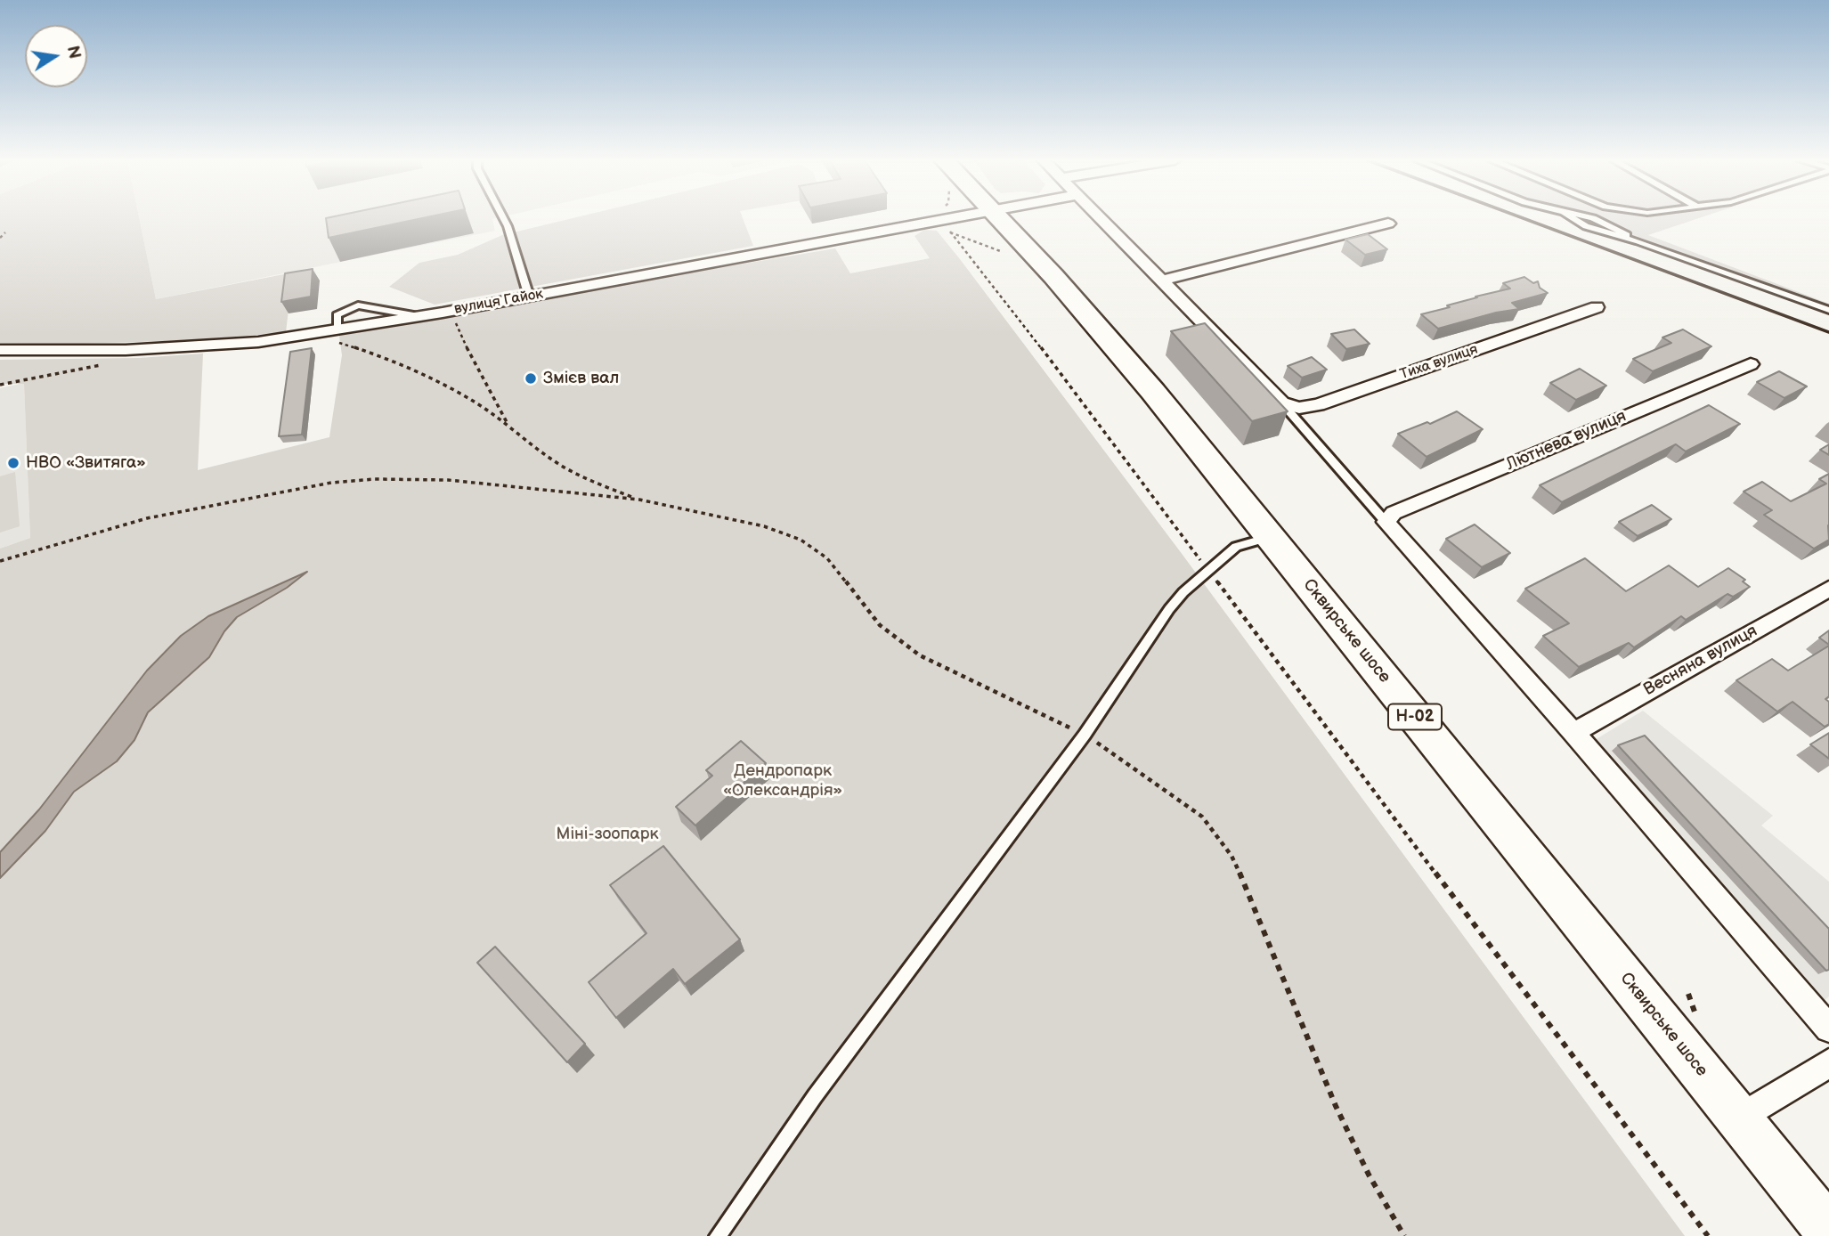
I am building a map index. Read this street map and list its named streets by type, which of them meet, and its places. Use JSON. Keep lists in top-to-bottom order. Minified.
{"streets":{"main road":["Сквирське шосе","Н-02"],"street":["вулиця Гайок","Тиха вулиця","Лютнева вулиця","Весняна вулиця"]},"parks":["Дендропарк «Олександрія»","Міні-зоопарк"],"places":["Змієв вал","НВО «Звитяга»"],"north":"right"}
